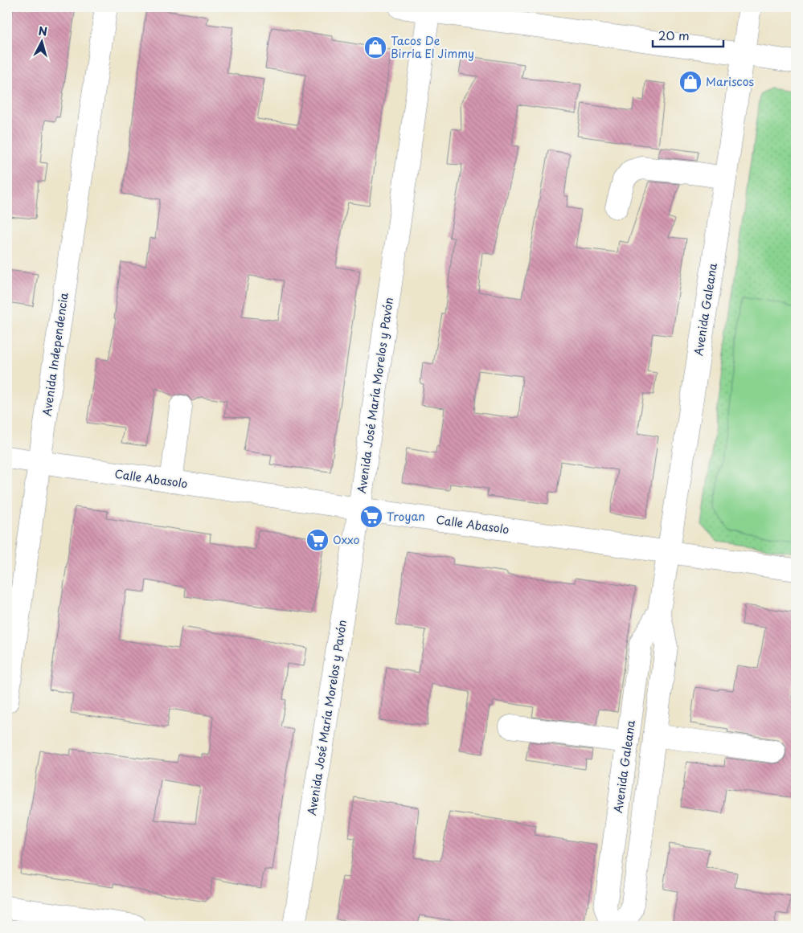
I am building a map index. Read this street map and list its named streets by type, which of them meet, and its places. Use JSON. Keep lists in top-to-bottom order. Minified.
{"streets":{"street":["Avenida Galeana","Avenida Independencia","Avenida José María Morelos y Pavón","Calle Abasolo"]},"crossings":[["Avenida Galeana","Calle Abasolo"],["Avenida Independencia","Calle Abasolo"],["Avenida José María Morelos y Pavón","Calle Abasolo"]],"places":{"shop":["Tacos De Birria El Jimmy","Mariscos"],"supermarket":["Troyan","Oxxo"]},"scale_bar":"20 m","north":"top"}
